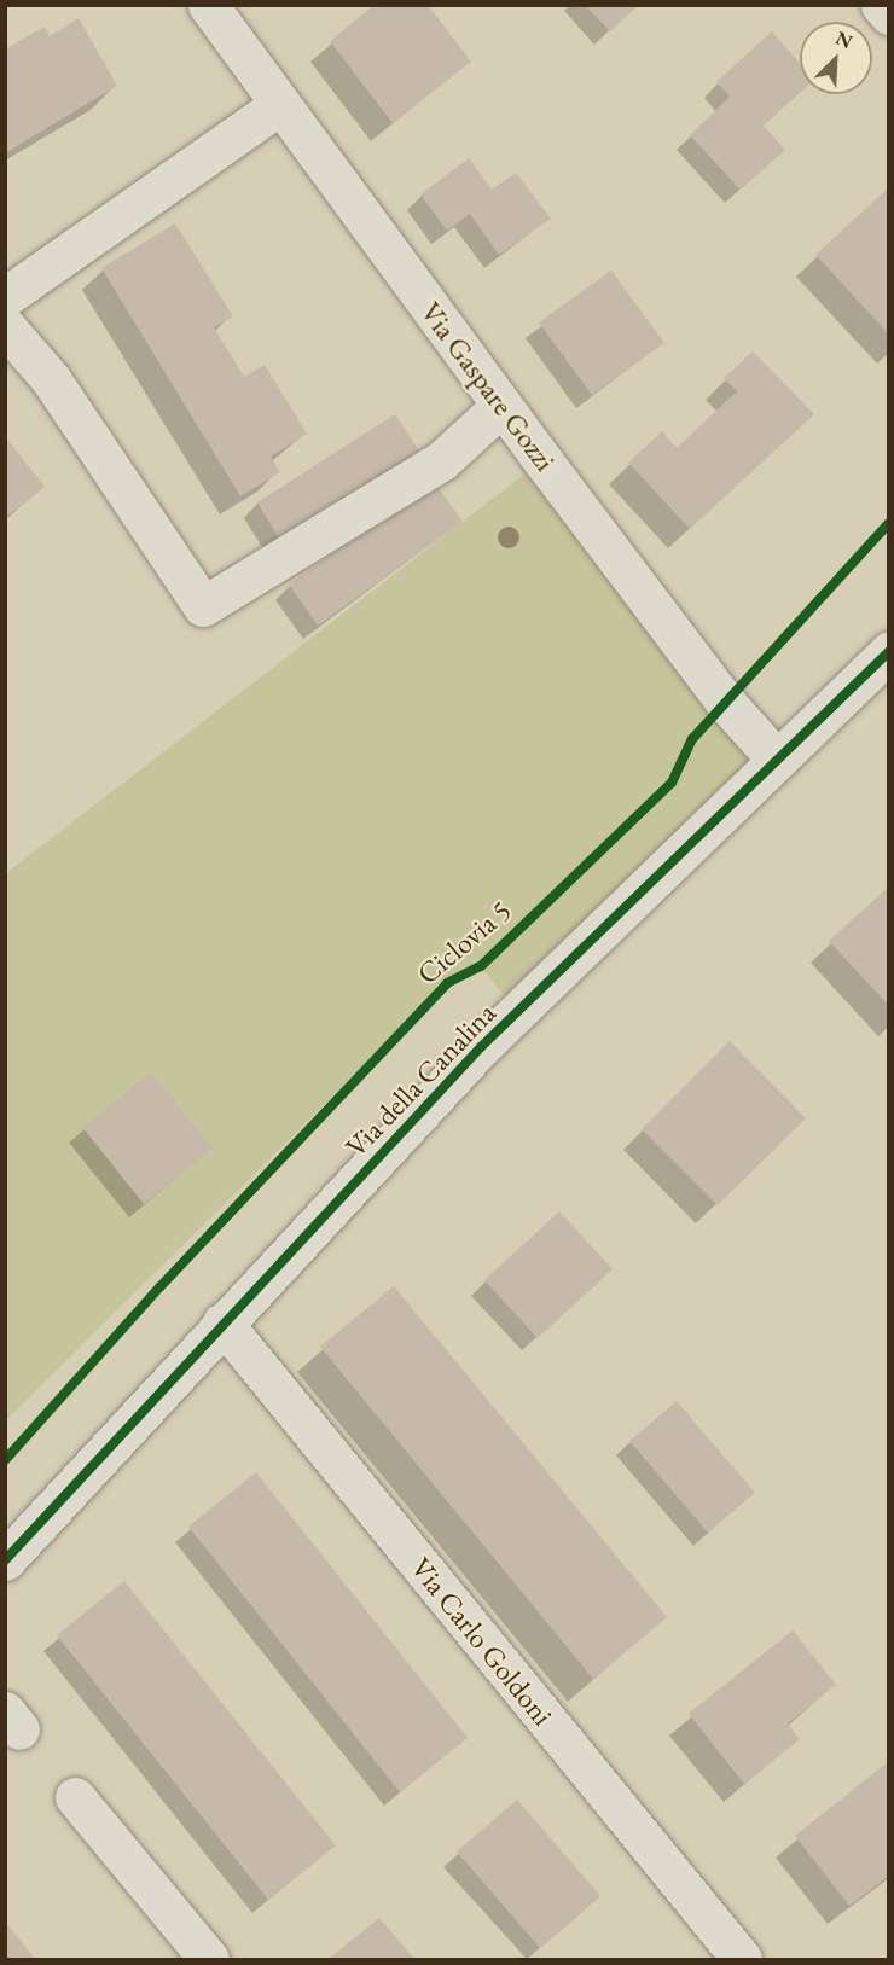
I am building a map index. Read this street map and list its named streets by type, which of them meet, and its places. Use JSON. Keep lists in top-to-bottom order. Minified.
{"streets":{"street":["Via Gaspare Gozzi","Via della Canalina","Via Carlo Goldoni"],"cycle path":["Ciclovia 5"]},"crossings":[["Via Gaspare Gozzi","Via della Canalina"],["Via della Canalina","Via Carlo Goldoni"]],"north":"top right"}
